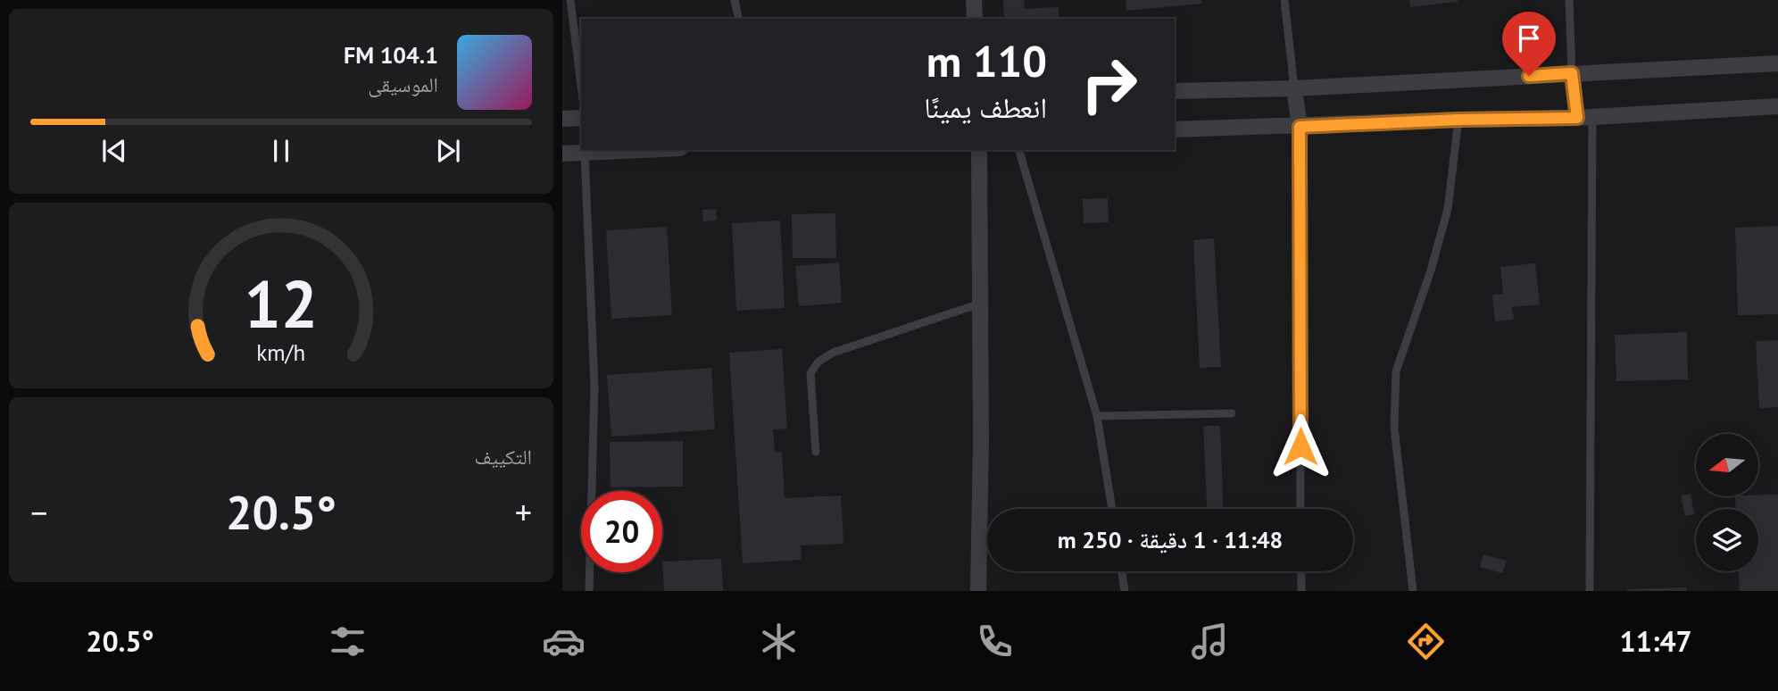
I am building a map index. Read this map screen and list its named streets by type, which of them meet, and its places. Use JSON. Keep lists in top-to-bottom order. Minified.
{"north":"left","page":{"turn":["110 m","انعطف يمينًا"],"song":["104.1 FM","الموسيقى"],"tile":"التكييف","heat":["−","20.5°","+"],"limit":"20","trip":"11:48 · 1 دقيقة · 250 m","tabs":["11:47","20.5°"],"gauge":["12","km/h"]}}
